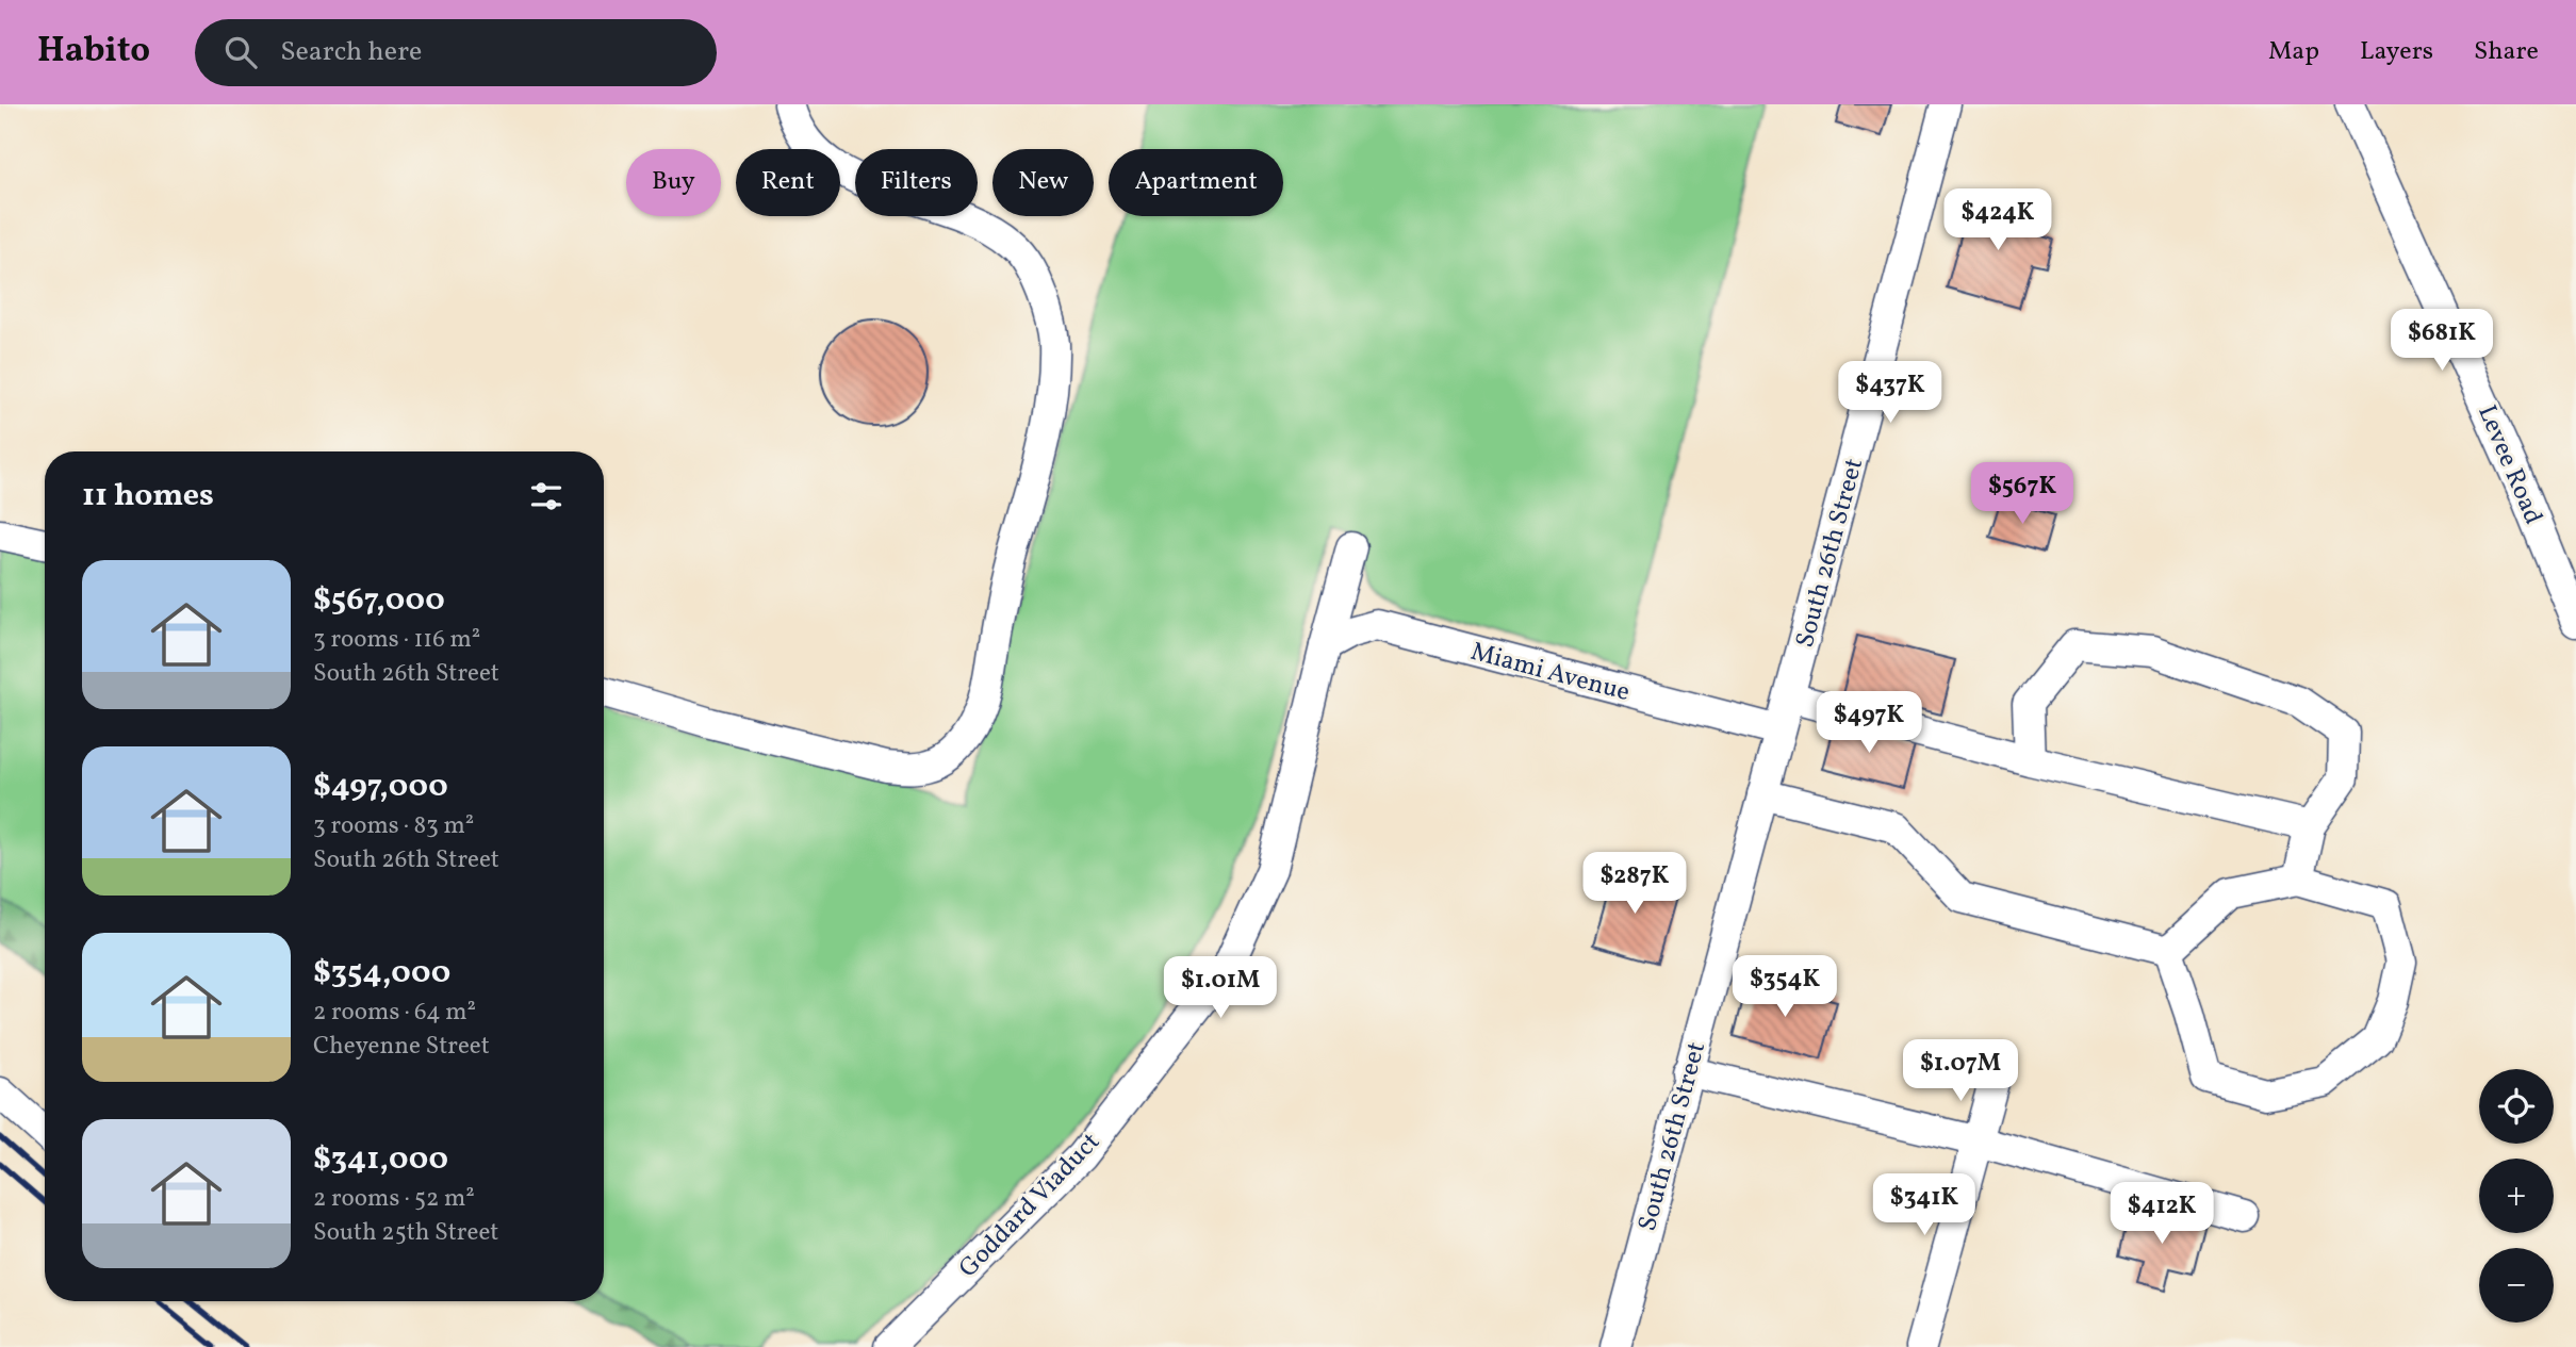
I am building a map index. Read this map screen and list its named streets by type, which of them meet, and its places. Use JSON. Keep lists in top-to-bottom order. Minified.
{"streets":{"street":["Levee Road","South 26th Street","Miami Avenue","Goddard Viaduct"]},"crossings":[["South 26th Street","Miami Avenue"],["Miami Avenue","Goddard Viaduct"]],"page":{"header":"Habito","search":"Search here","nav":["Map","Layers","Share"],"chip":["Buy","Rent","Filters","New","Apartment"],"price":["$424K","$681K","$437K","$567K","$497K","$287K","$354K","$1.01M","$1.07M","$341K","$412K"],"heading":"11 homes","list":[{"name":"$567,000","note":"3 rooms · 116 m² · South 26th Street"},{"name":"$497,000","note":"3 rooms · 83 m² · South 26th Street"},{"name":"$354,000","note":"2 rooms · 64 m² · Cheyenne Street"},{"name":"$341,000","note":"2 rooms · 52 m² · South 25th Street"}],"map_buttons":["+","−"]}}
